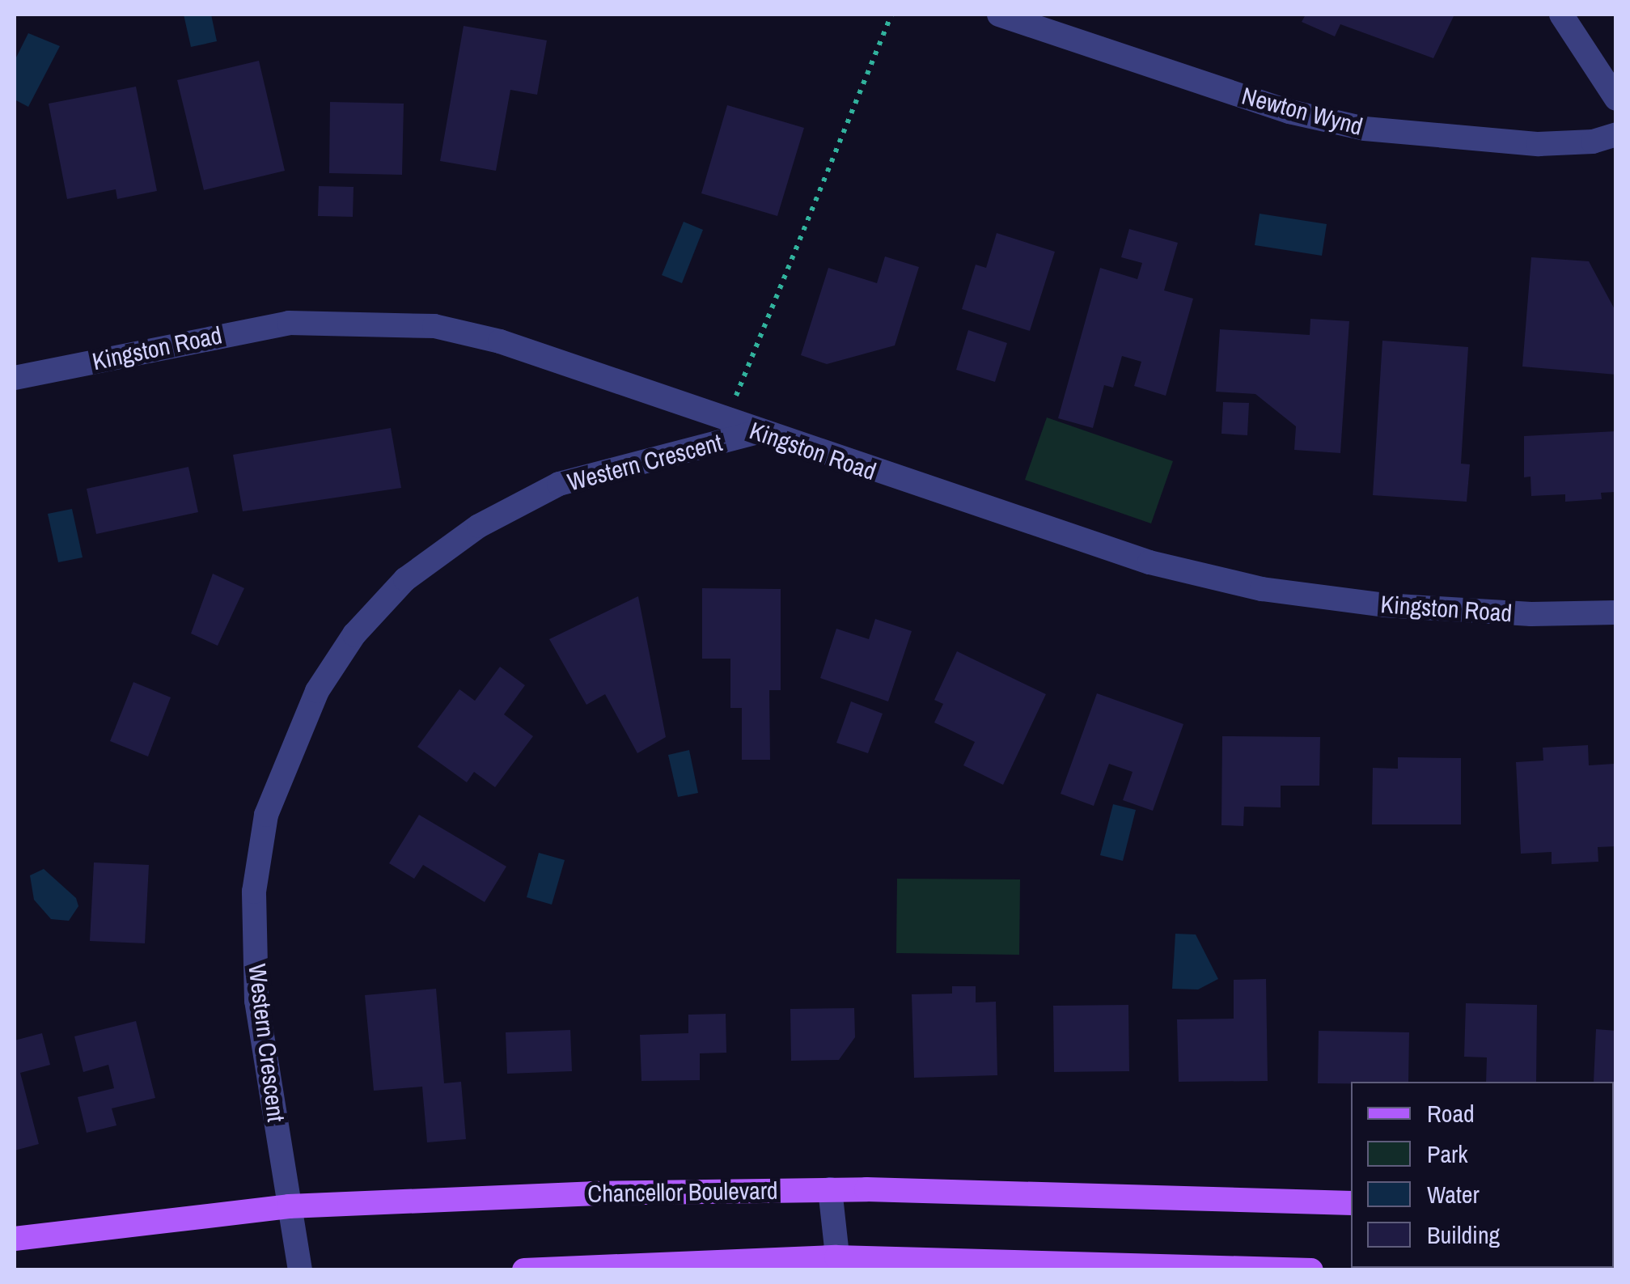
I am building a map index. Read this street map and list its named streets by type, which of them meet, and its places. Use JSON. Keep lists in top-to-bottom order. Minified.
{"streets":{"main road":["Chancellor Boulevard"],"street":["Newton Wynd","Kingston Road","Western Crescent"]},"crossings":[["Kingston Road","Western Crescent"],["Western Crescent","Chancellor Boulevard"]],"legend":["Road","Park","Water","Building"]}
